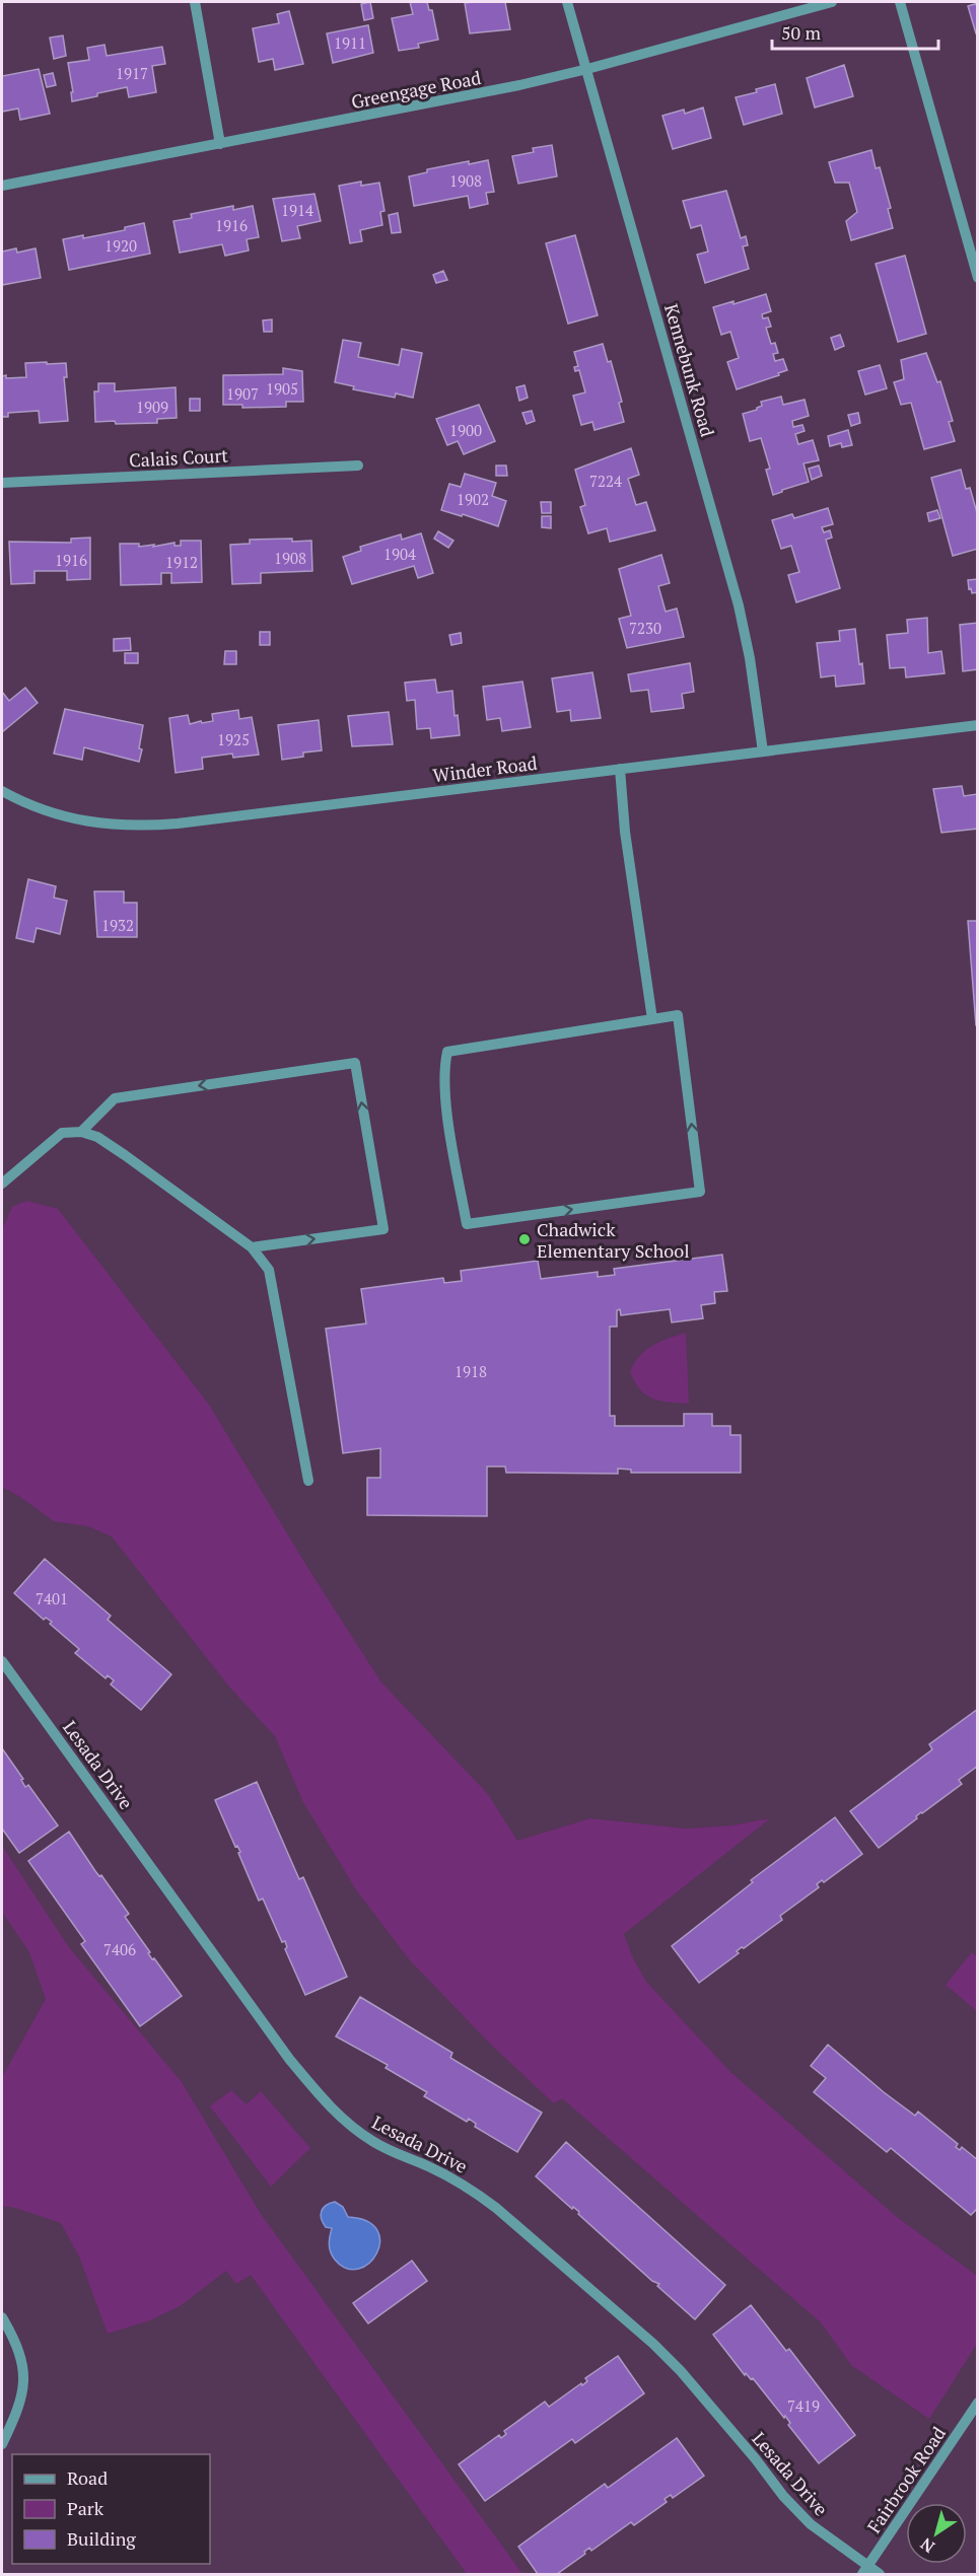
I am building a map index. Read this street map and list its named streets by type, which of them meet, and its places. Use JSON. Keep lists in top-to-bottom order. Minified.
{"streets":{"street":["Greengage Road","Kennebunk Road","Calais Court","Winder Road","Lesada Drive","Fairbrook Road"]},"crossings":[["Greengage Road","Kennebunk Road"],["Kennebunk Road","Winder Road"],["Lesada Drive","Fairbrook Road"]],"places":["Chadwick Elementary School"],"house_numbers":["1911","1917","1908","1914","1916","1920","1905","1907","1909","1900","7224","1902","1904","1908","1916","1912","7230","1925","1932","1918","7401","7406","7419"],"legend":["Road","Park","Building"],"scale_bar":"50 m","north":"bottom left"}
